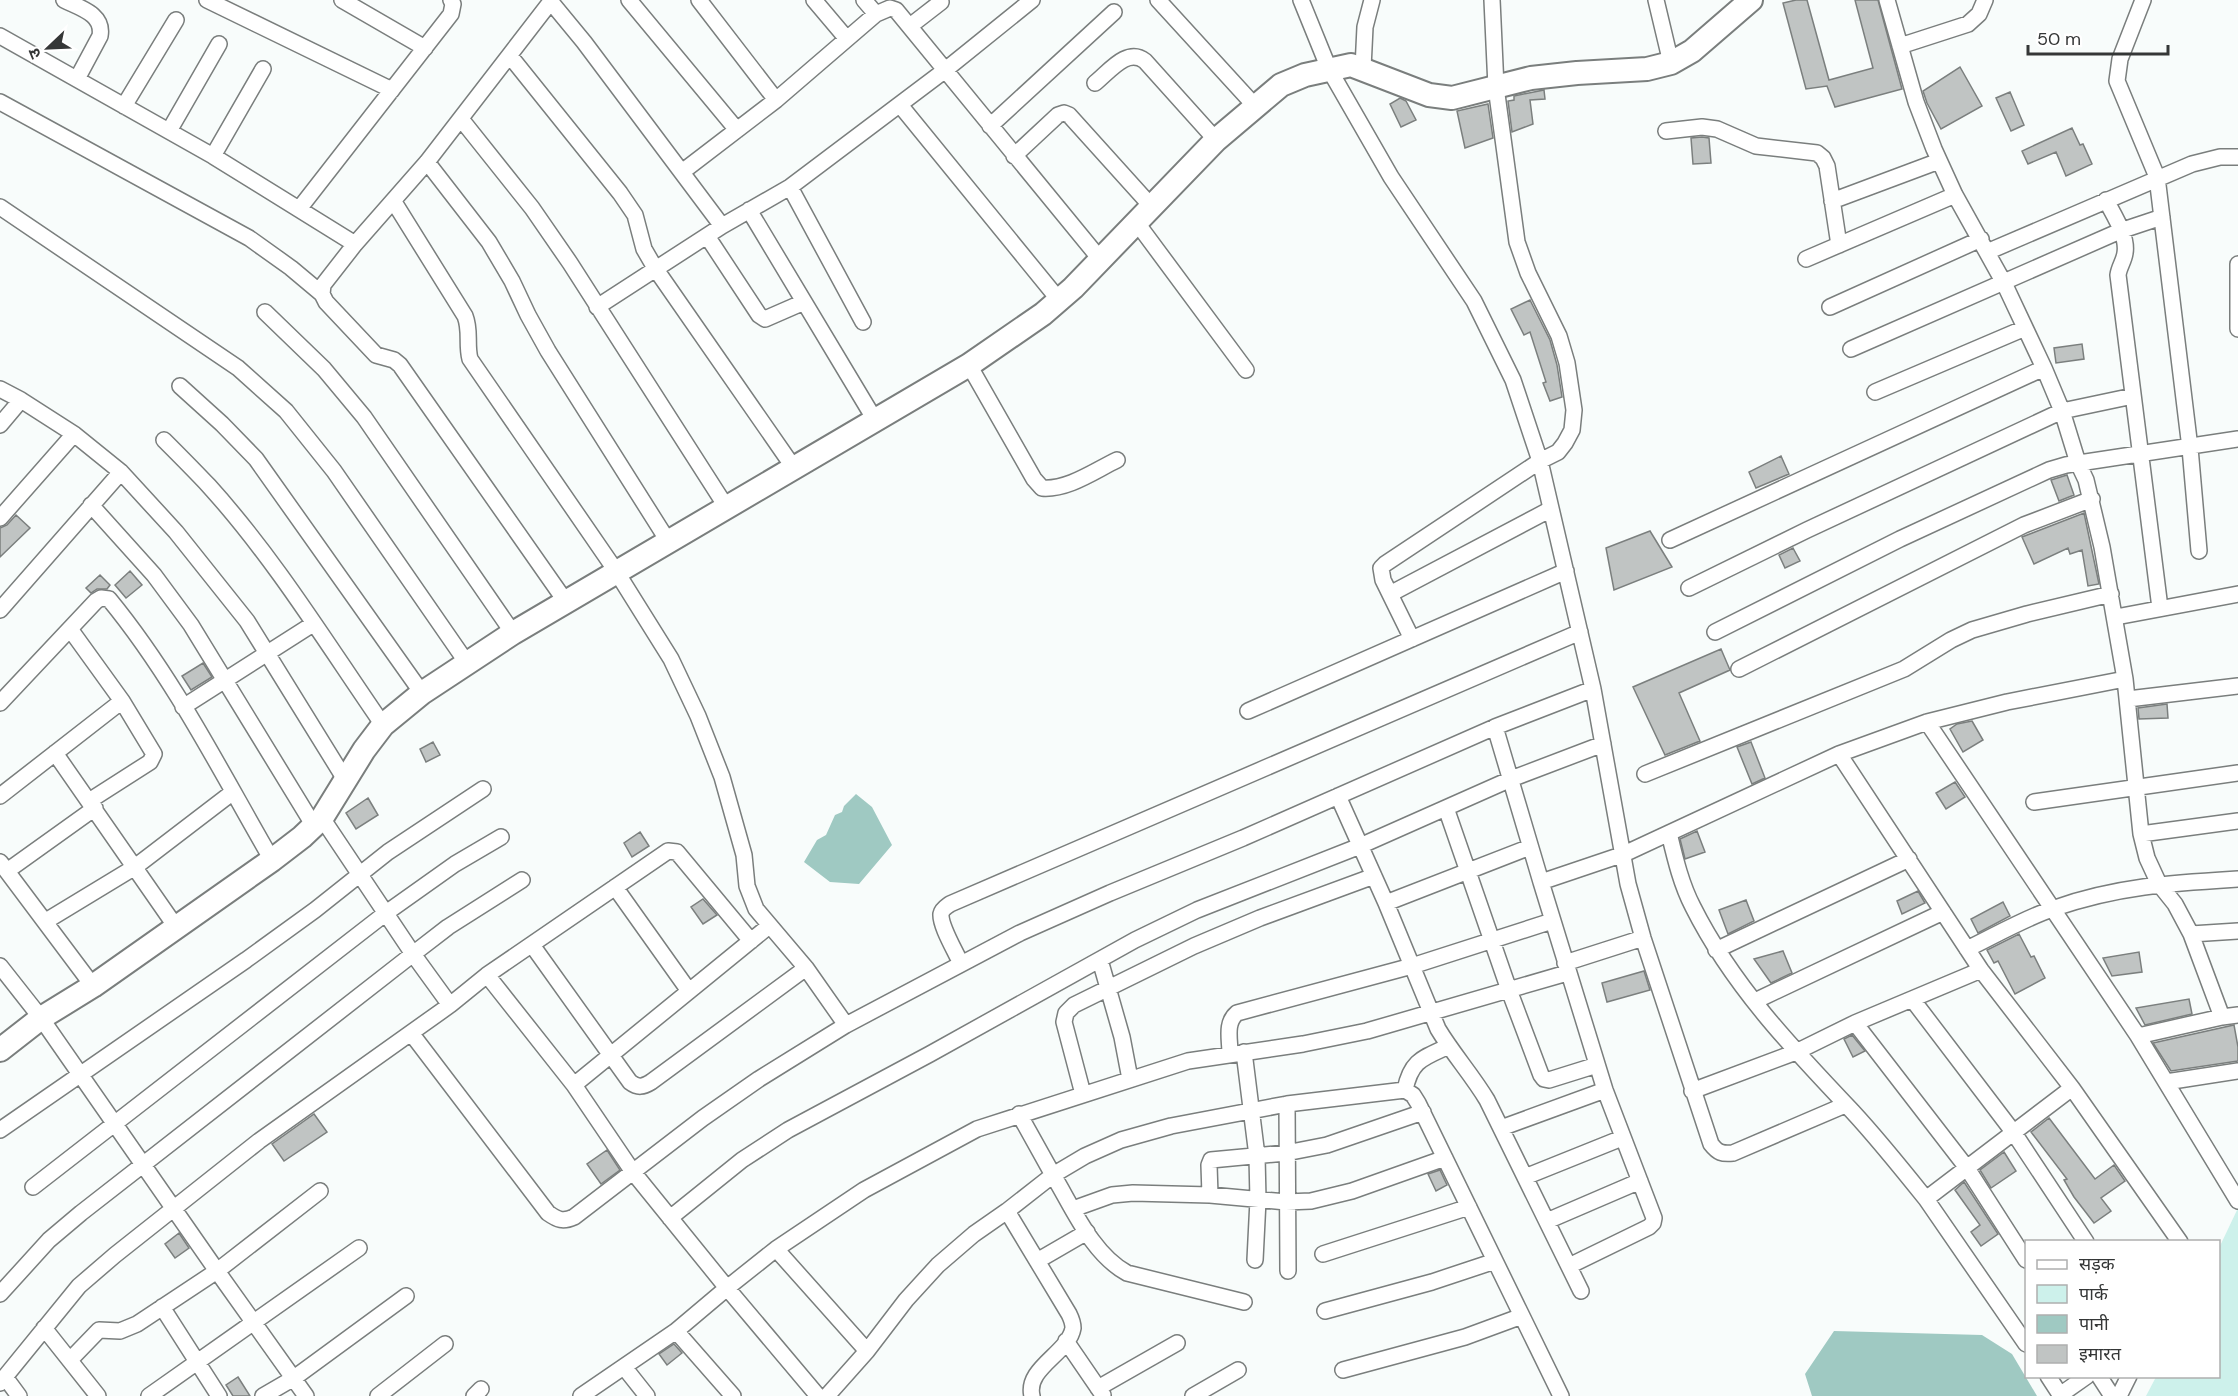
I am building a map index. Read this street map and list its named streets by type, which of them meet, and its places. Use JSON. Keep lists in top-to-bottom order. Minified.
{"legend":["सड़क","पार्क","पानी","इमारत"],"scale_bar":"50 m","north":"bottom left"}
